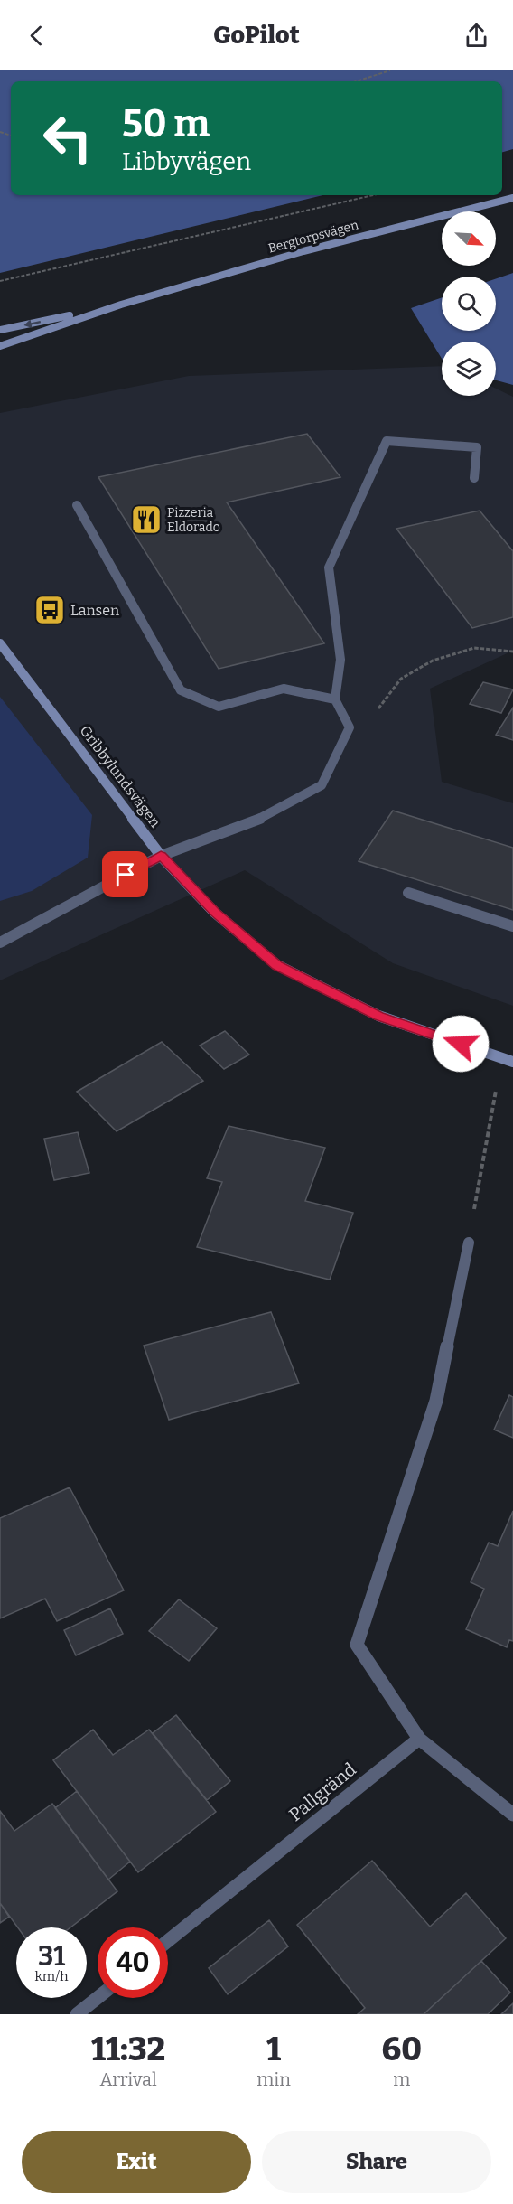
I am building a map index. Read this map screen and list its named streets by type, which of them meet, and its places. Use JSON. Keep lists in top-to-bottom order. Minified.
{"streets":{"main road":["Bergtorpsvägen","Gribbylundsvägen"],"street":["Pallgränd"]},"places":{"restaurant":["Pizzeria Eldorado"],"bus stop":["Lansen"]},"north":"bottom right","page":{"header":"GoPilot","turn":["50 m","Libbyvägen"],"speed":"31 km/h","limit":"40","eta":["11:32","Arrival","1","min","60","m"],"buttons":["Exit","Share"]}}
